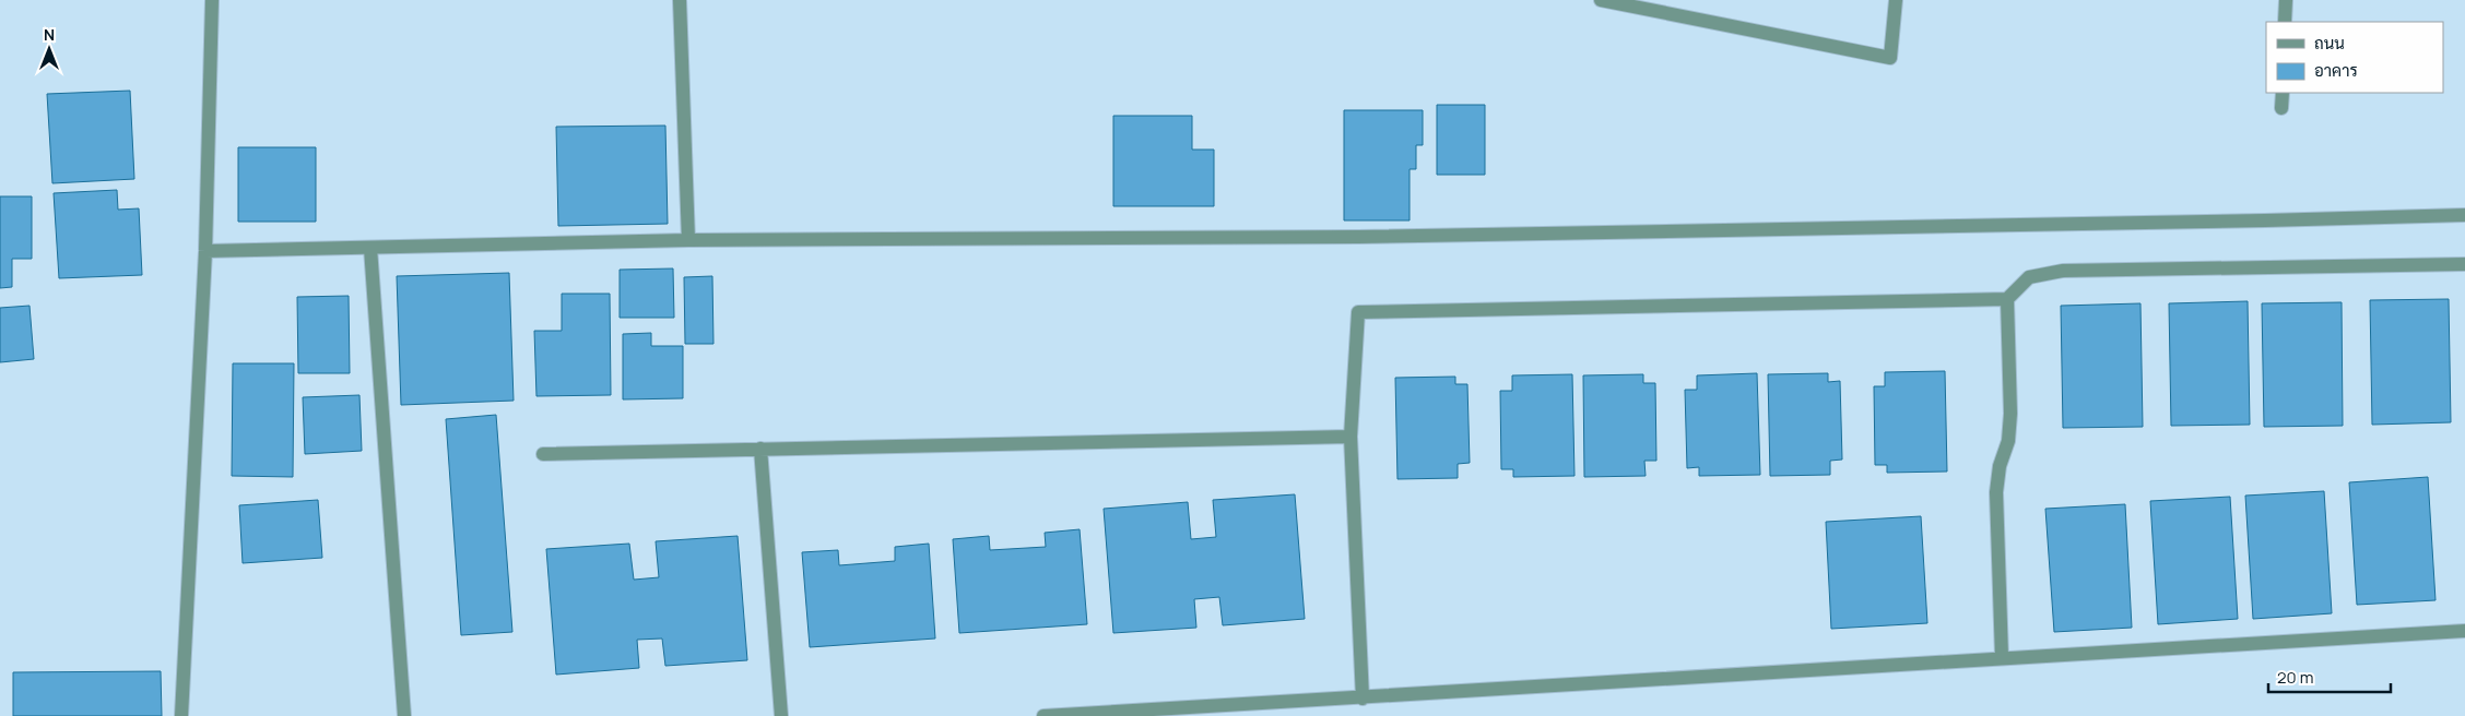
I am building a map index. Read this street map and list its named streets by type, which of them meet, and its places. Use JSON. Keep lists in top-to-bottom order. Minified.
{"legend":["ถนน","อาคาร"],"scale_bar":"20 m","north":"top"}
